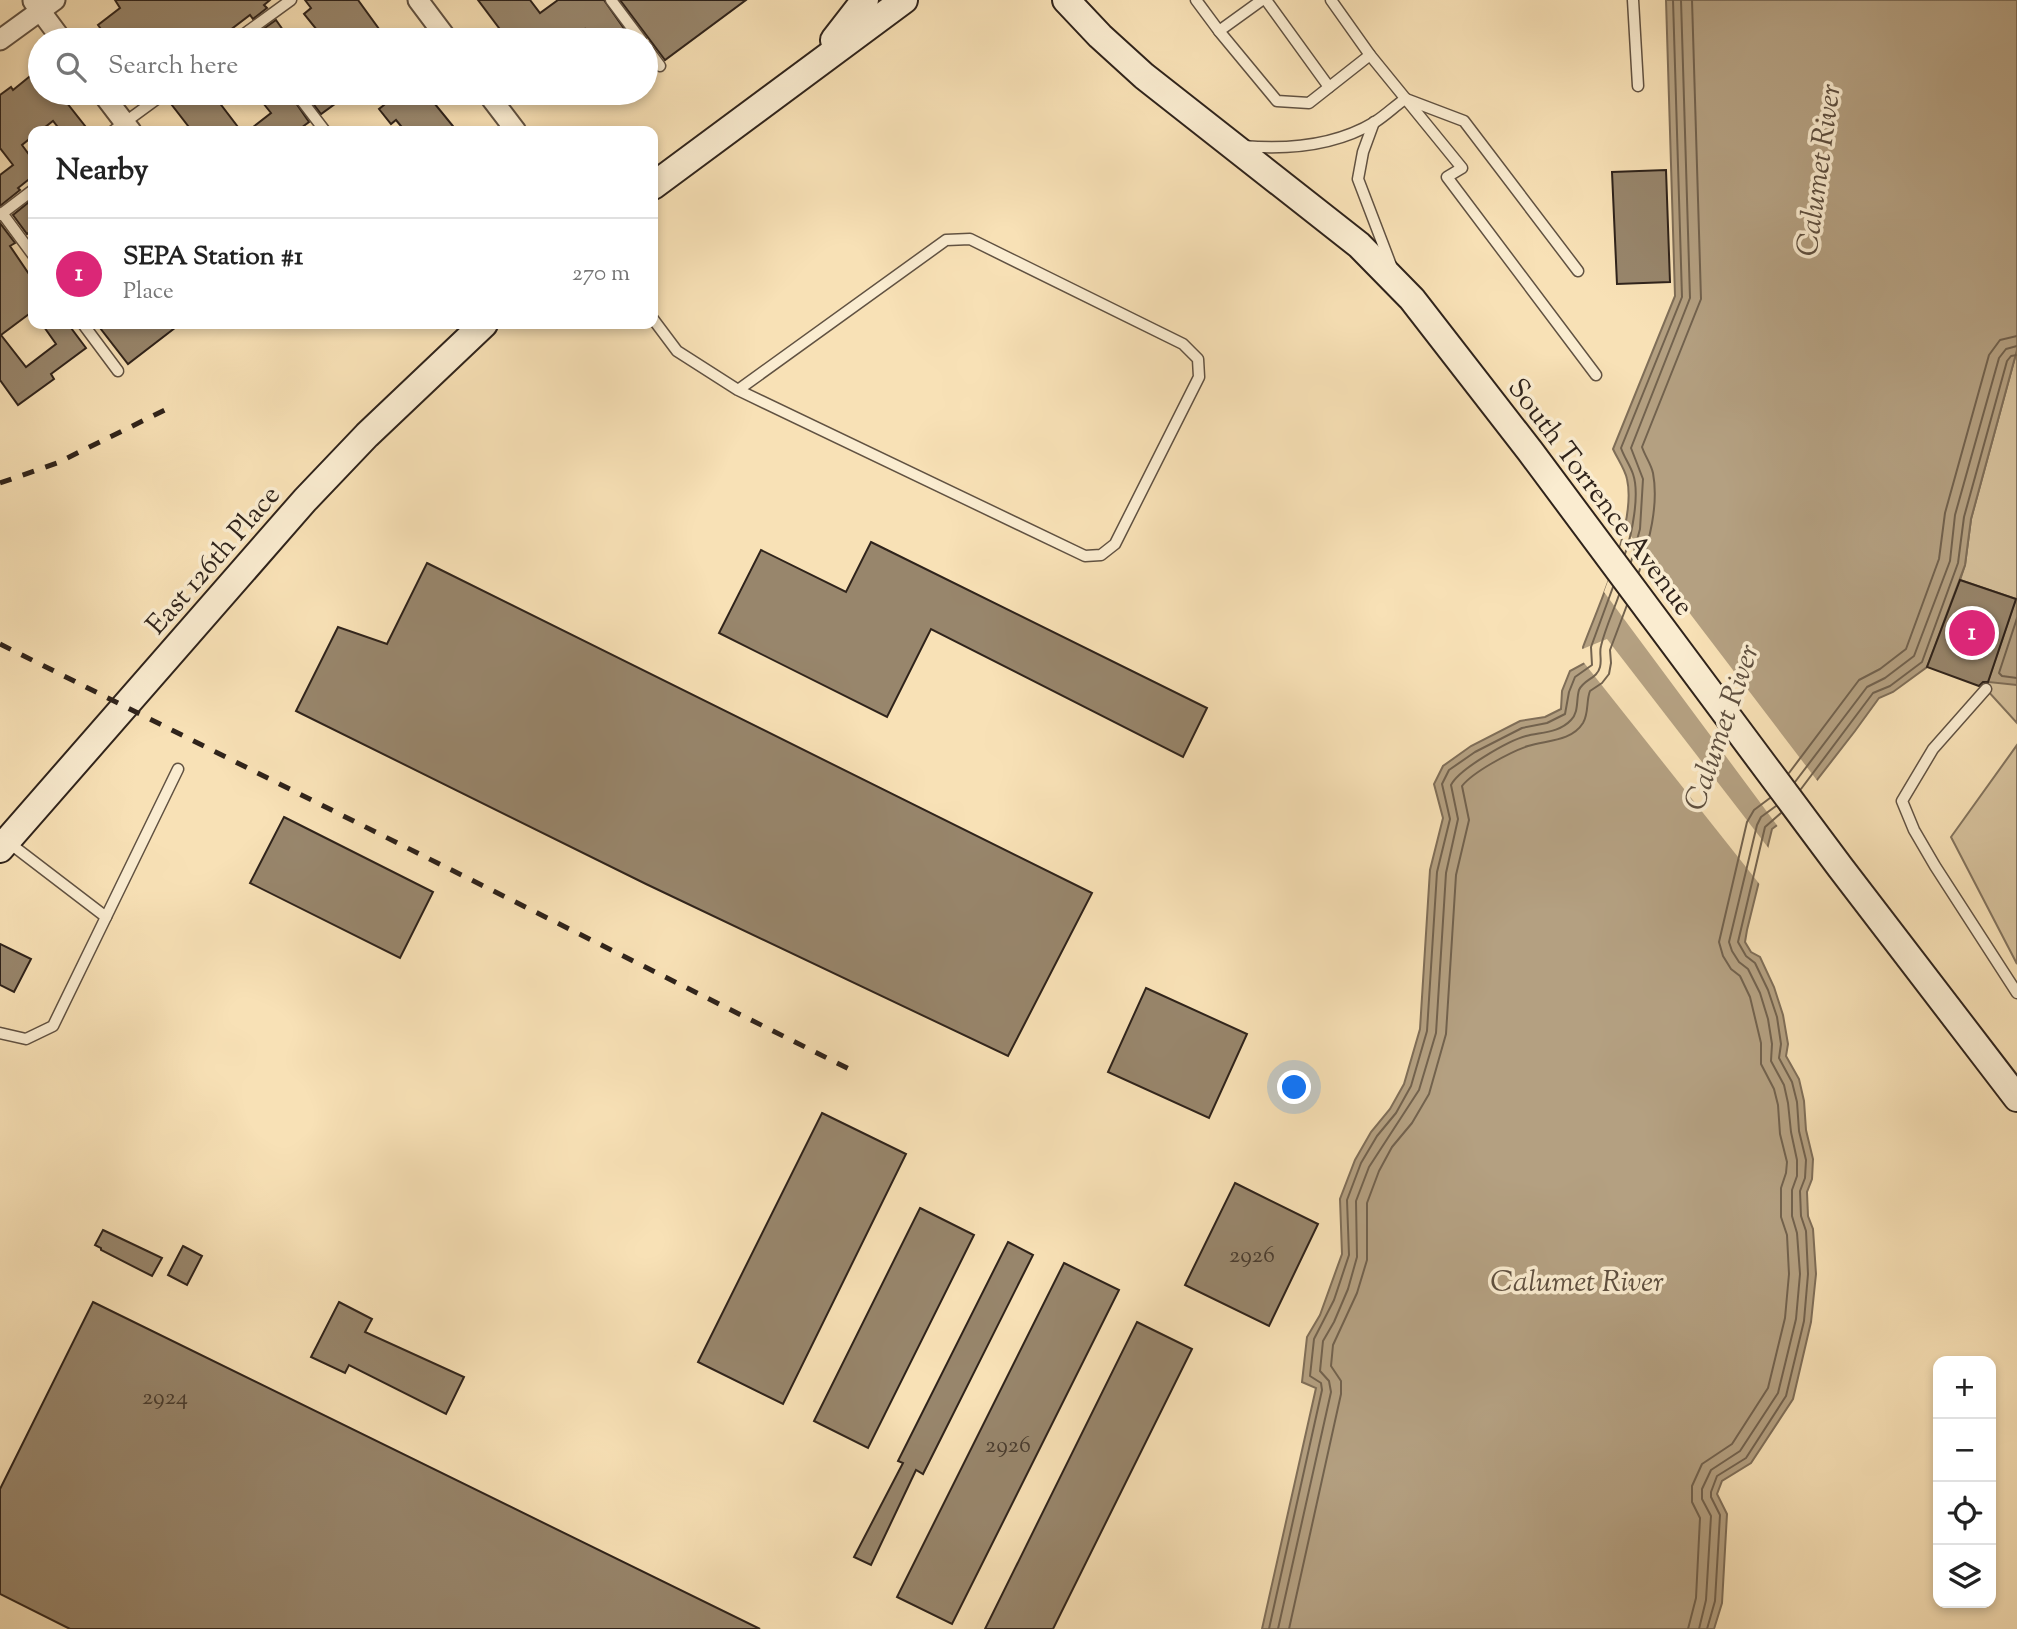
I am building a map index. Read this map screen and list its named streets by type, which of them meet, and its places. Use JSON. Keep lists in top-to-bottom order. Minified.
{"streets":{"main road":["South Torrence Avenue","East 126th Place"]},"water":["Calumet River"],"house_numbers":["2926","2924","2926"],"page":{"search":"Search here","heading":"Nearby","list":[{"mark":"1","name":"SEPA Station #1","note":"Place","value":"270 m"}],"pins":"1","map_buttons":["+","−"]}}
